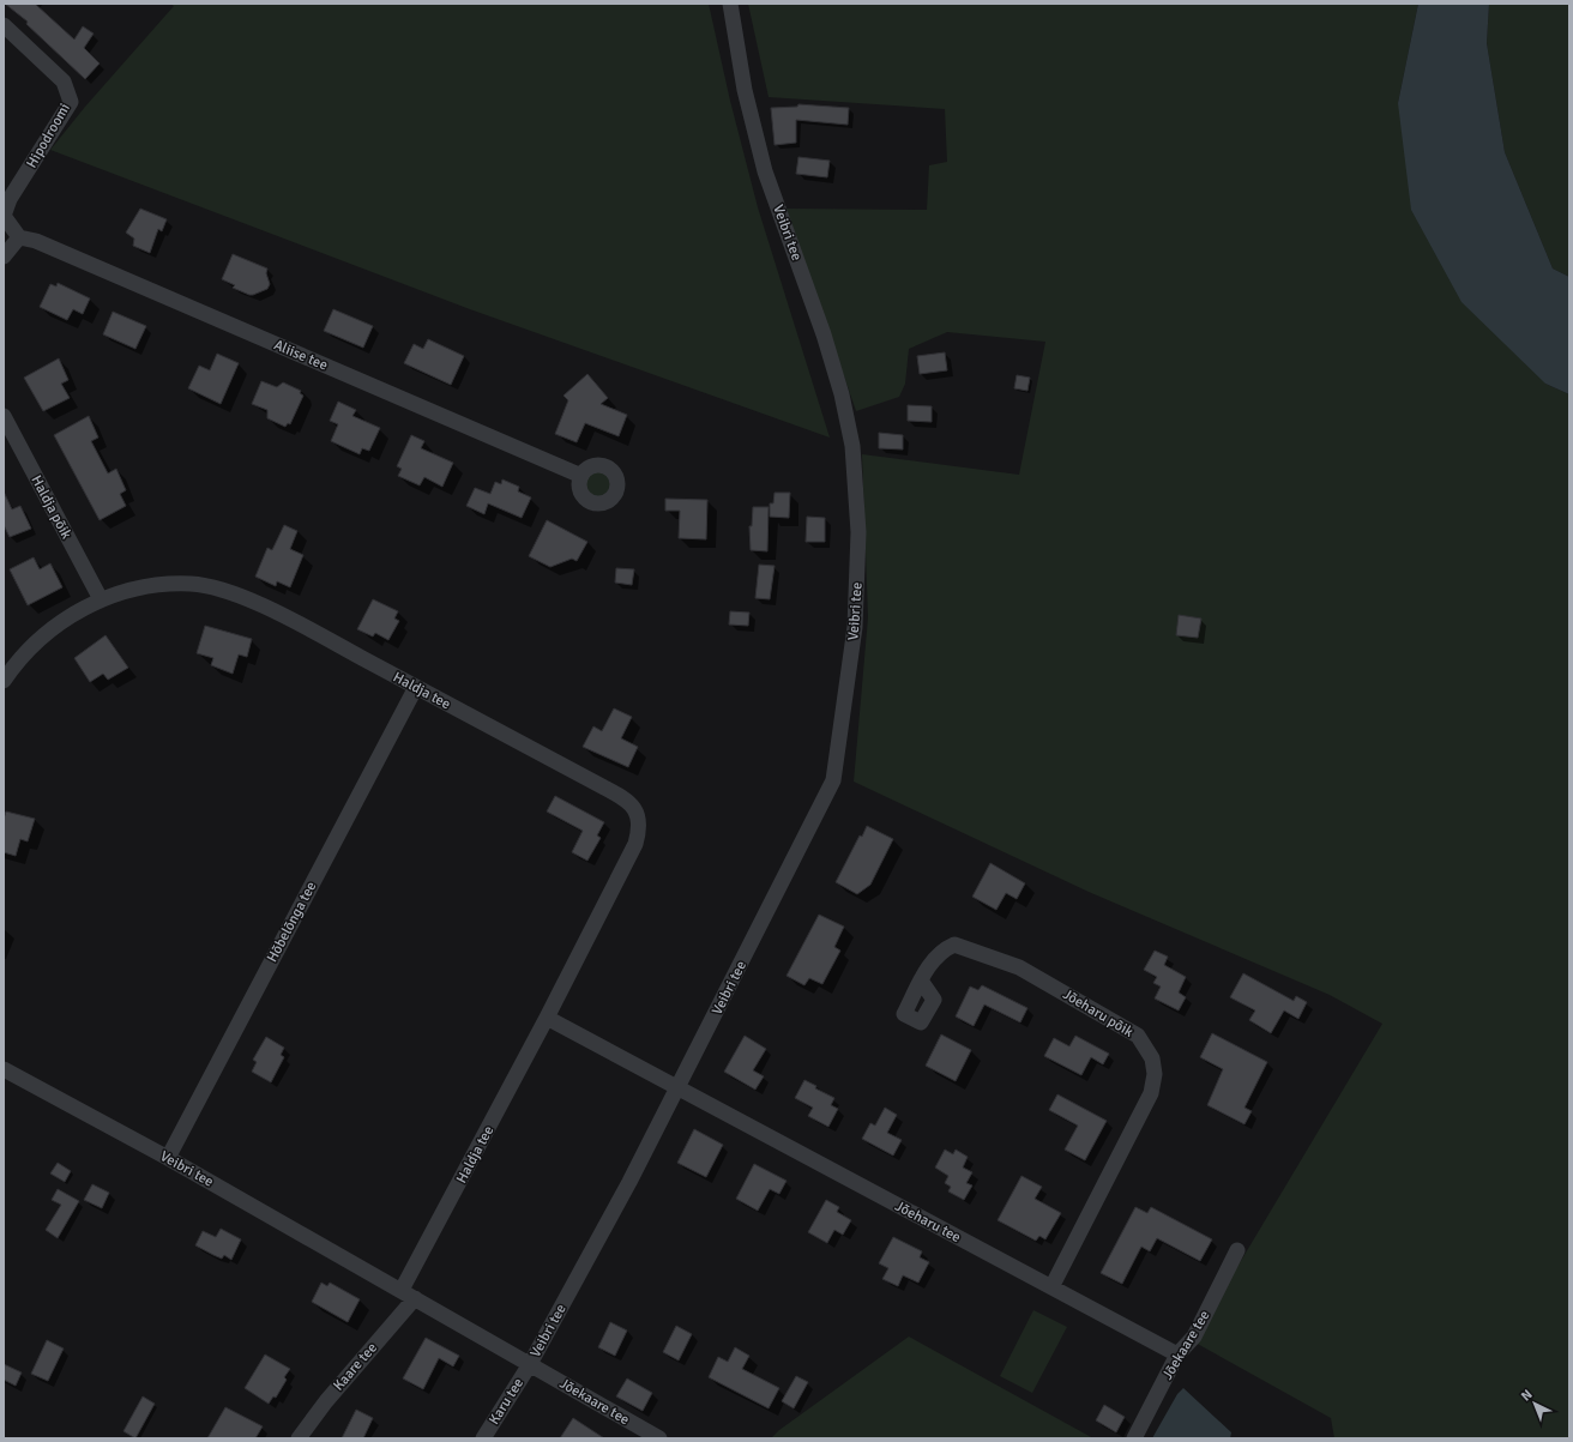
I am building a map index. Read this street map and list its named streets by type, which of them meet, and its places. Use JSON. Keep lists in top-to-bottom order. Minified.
{"streets":{"street":["Hipodroomi","Veibri tee","Aliise tee","Haldja põik","Haldja tee","Hõbelõnga tee","Jõeharu põik","Jõeharu tee","Jõekaare tee","Kaare tee","Karu tee"]},"crossings":[["Hipodroomi","Aliise tee"],["Veibri tee","Haldja tee"],["Veibri tee","Hõbelõnga tee"],["Veibri tee","Jõeharu tee"],["Veibri tee","Jõekaare tee"],["Veibri tee","Kaare tee"],["Veibri tee","Karu tee"],["Haldja põik","Haldja tee"],["Haldja tee","Hõbelõnga tee"],["Haldja tee","Kaare tee"],["Jõeharu põik","Jõeharu tee"],["Jõeharu tee","Jõekaare tee"],["Jõekaare tee","Karu tee"]],"north":"top left"}
